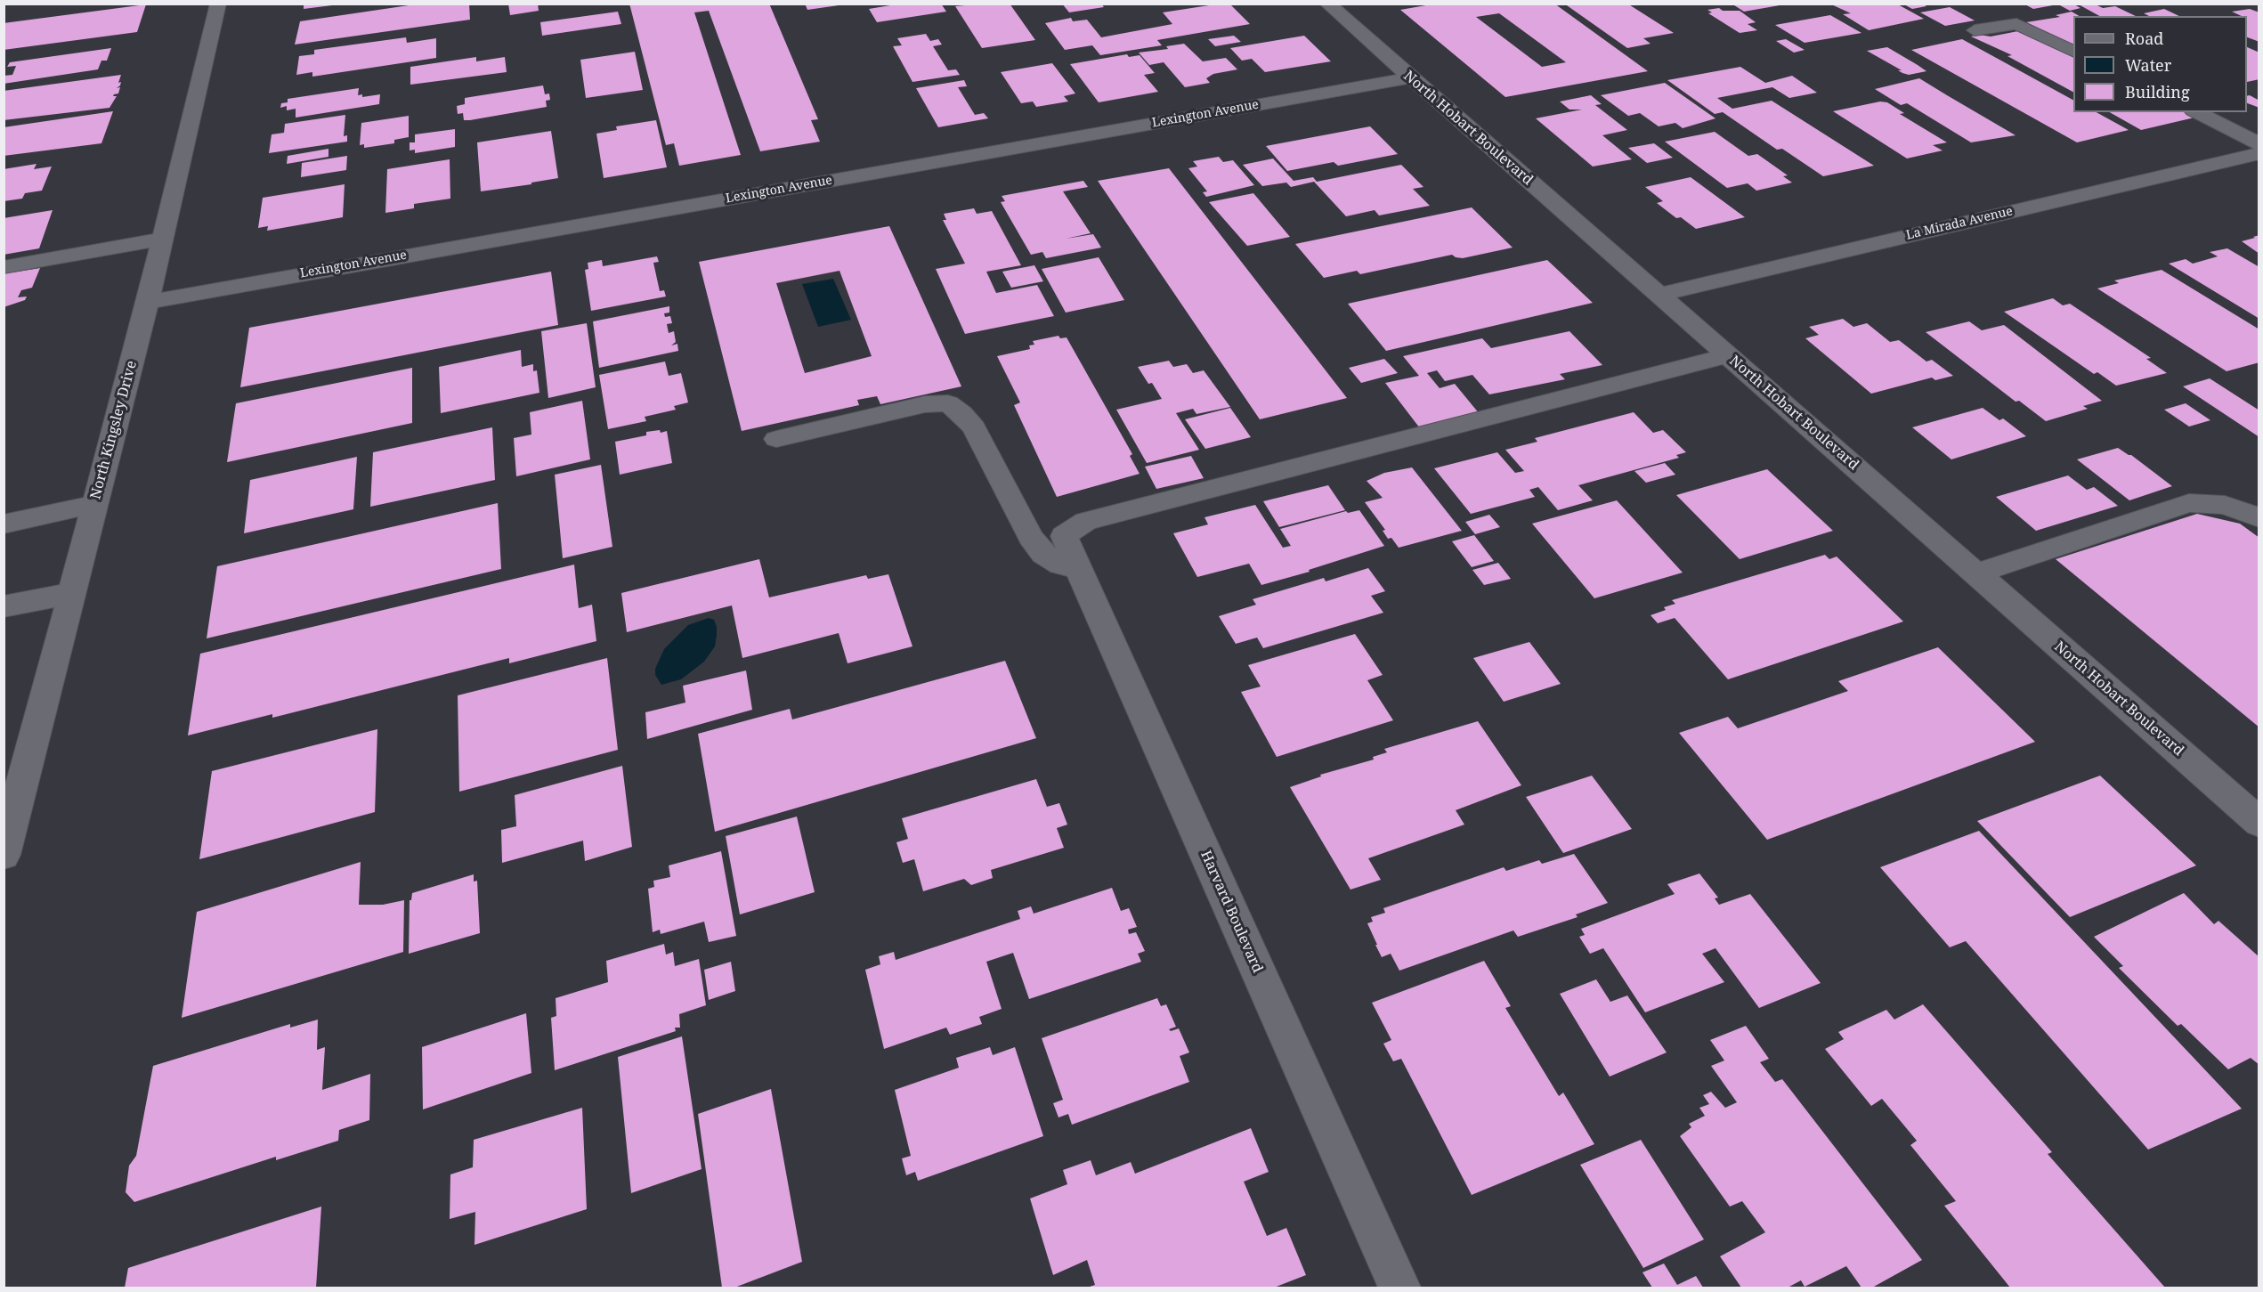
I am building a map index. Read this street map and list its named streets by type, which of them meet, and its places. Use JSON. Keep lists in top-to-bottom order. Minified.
{"streets":{"street":["Lexington Avenue","North Hobart Boulevard","La Mirada Avenue","North Kingsley Drive","Harvard Boulevard"]},"crossings":[["Lexington Avenue","North Hobart Boulevard"],["Lexington Avenue","North Kingsley Drive"],["North Hobart Boulevard","La Mirada Avenue"],["North Hobart Boulevard","Harvard Boulevard"]],"legend":["Road","Water","Building"]}
